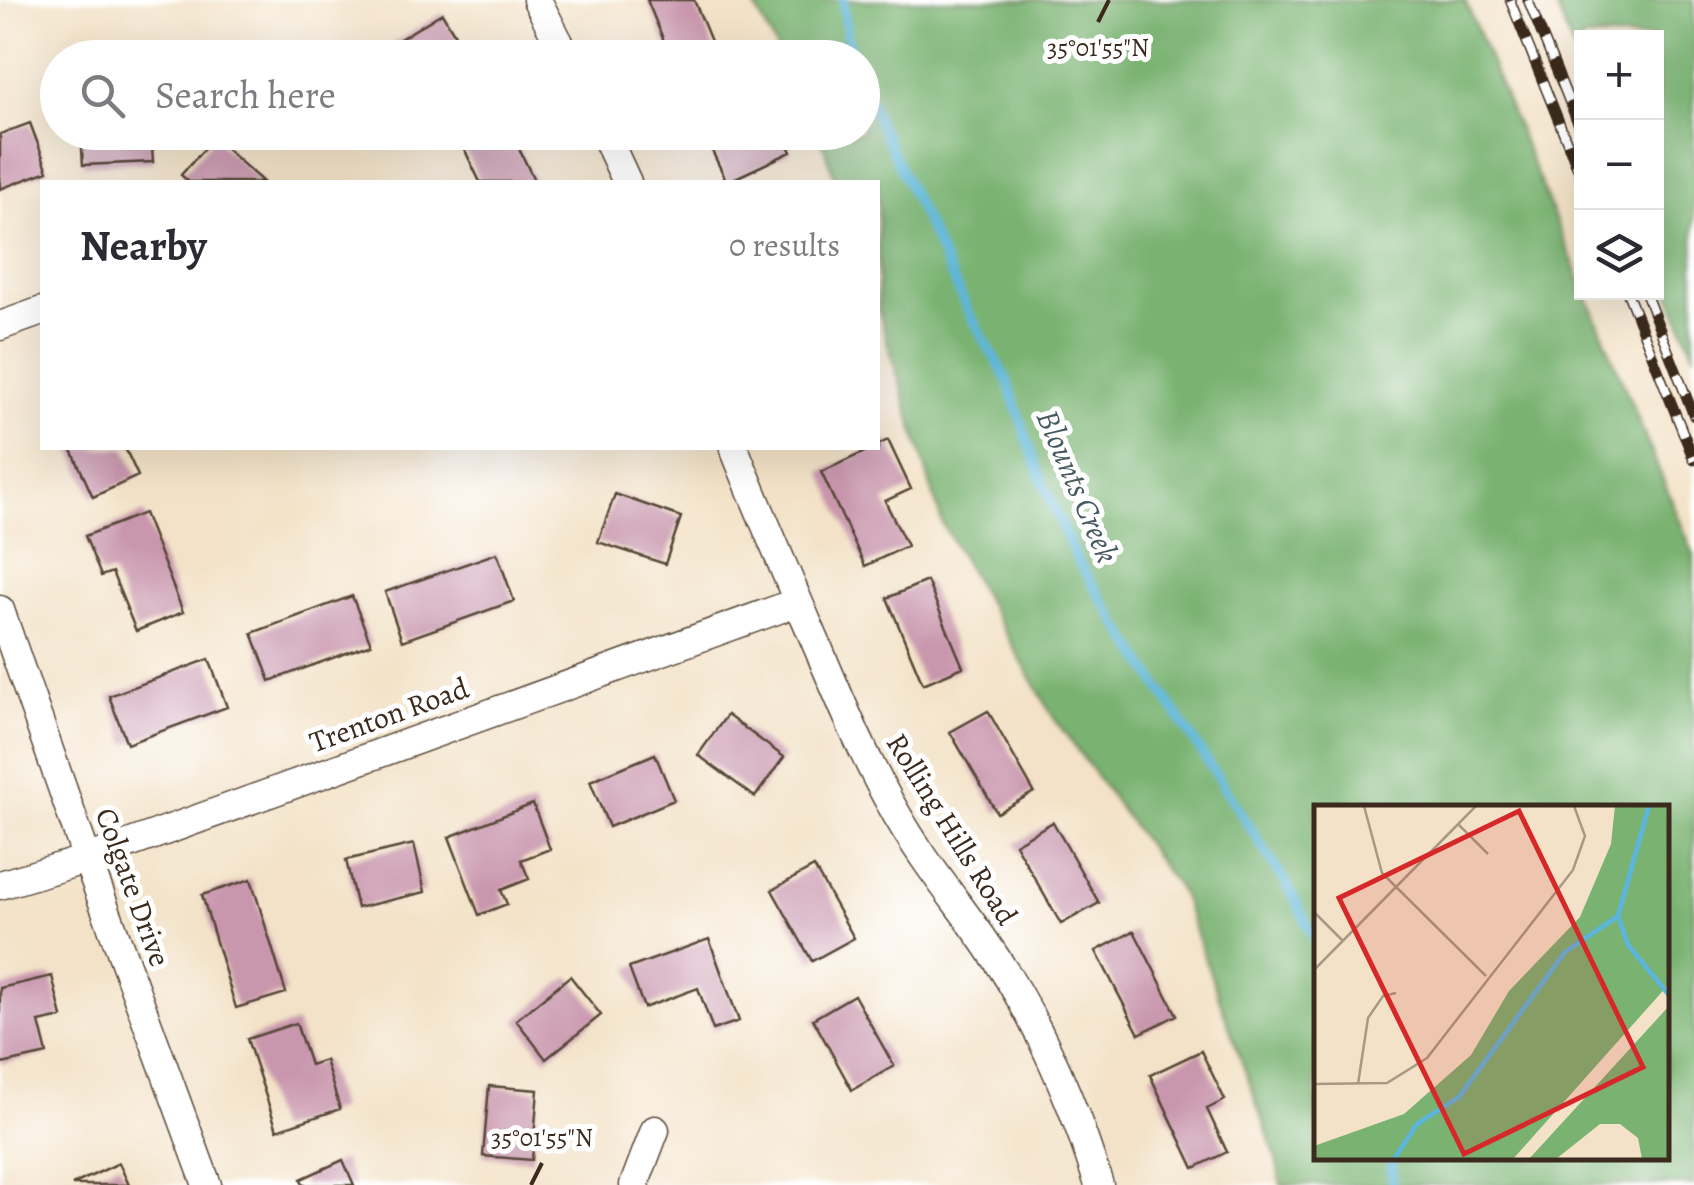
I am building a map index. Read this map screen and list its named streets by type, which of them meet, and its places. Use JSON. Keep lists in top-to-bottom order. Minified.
{"streets":{"street":["Trenton Road","Rolling Hills Road","Colgate Drive"]},"crossings":[["Trenton Road","Rolling Hills Road"],["Trenton Road","Colgate Drive"]],"water":["Blounts Creek"],"page":{"map_buttons":["+","−"],"search":"Search here","heading":["Nearby","0 results"]},"coordinates":["35°01'55\"N"]}
